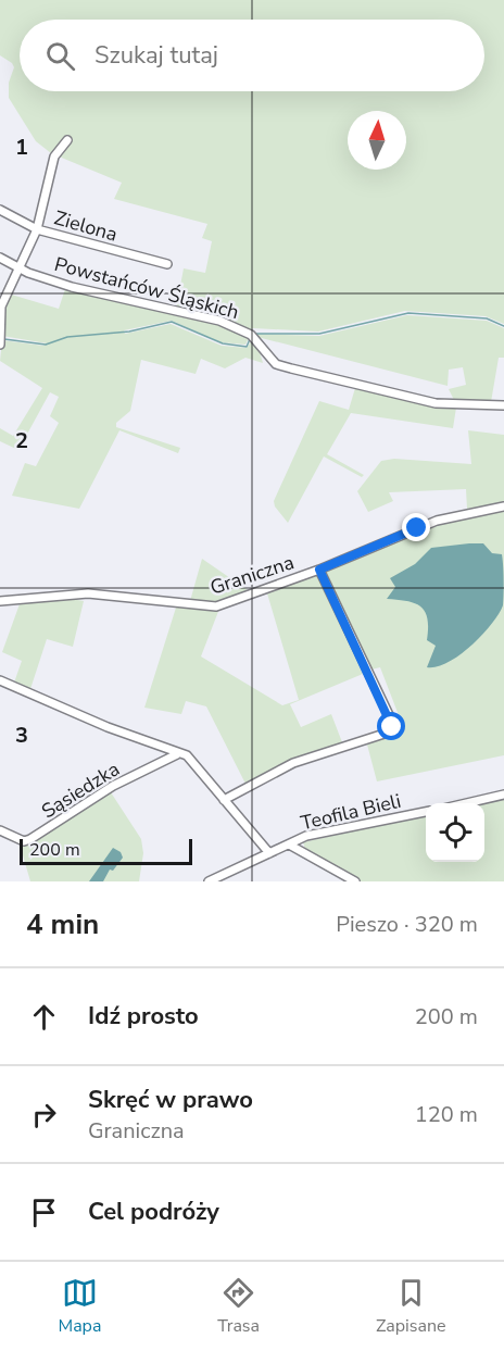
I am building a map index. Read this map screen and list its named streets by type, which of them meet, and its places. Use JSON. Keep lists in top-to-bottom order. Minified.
{"streets":{"street":["Zielona","Powstańców Śląskich","Graniczna","Sąsiedzka","Teofila Bieli"]},"crossings":[["Sąsiedzka","Teofila Bieli"]],"scale_bar":"200 m","north":"top","page":{"search":"Szukaj tutaj","scale":"200 m","heading":["4 min","Pieszo · 320 m"],"list":[["Idź prosto","200 m"],["Skręć w prawo","Graniczna","120 m"],"Cel podróży"],"nav":["Mapa","Trasa","Zapisane"]},"grid":{"rows":["1","2","3"]}}
